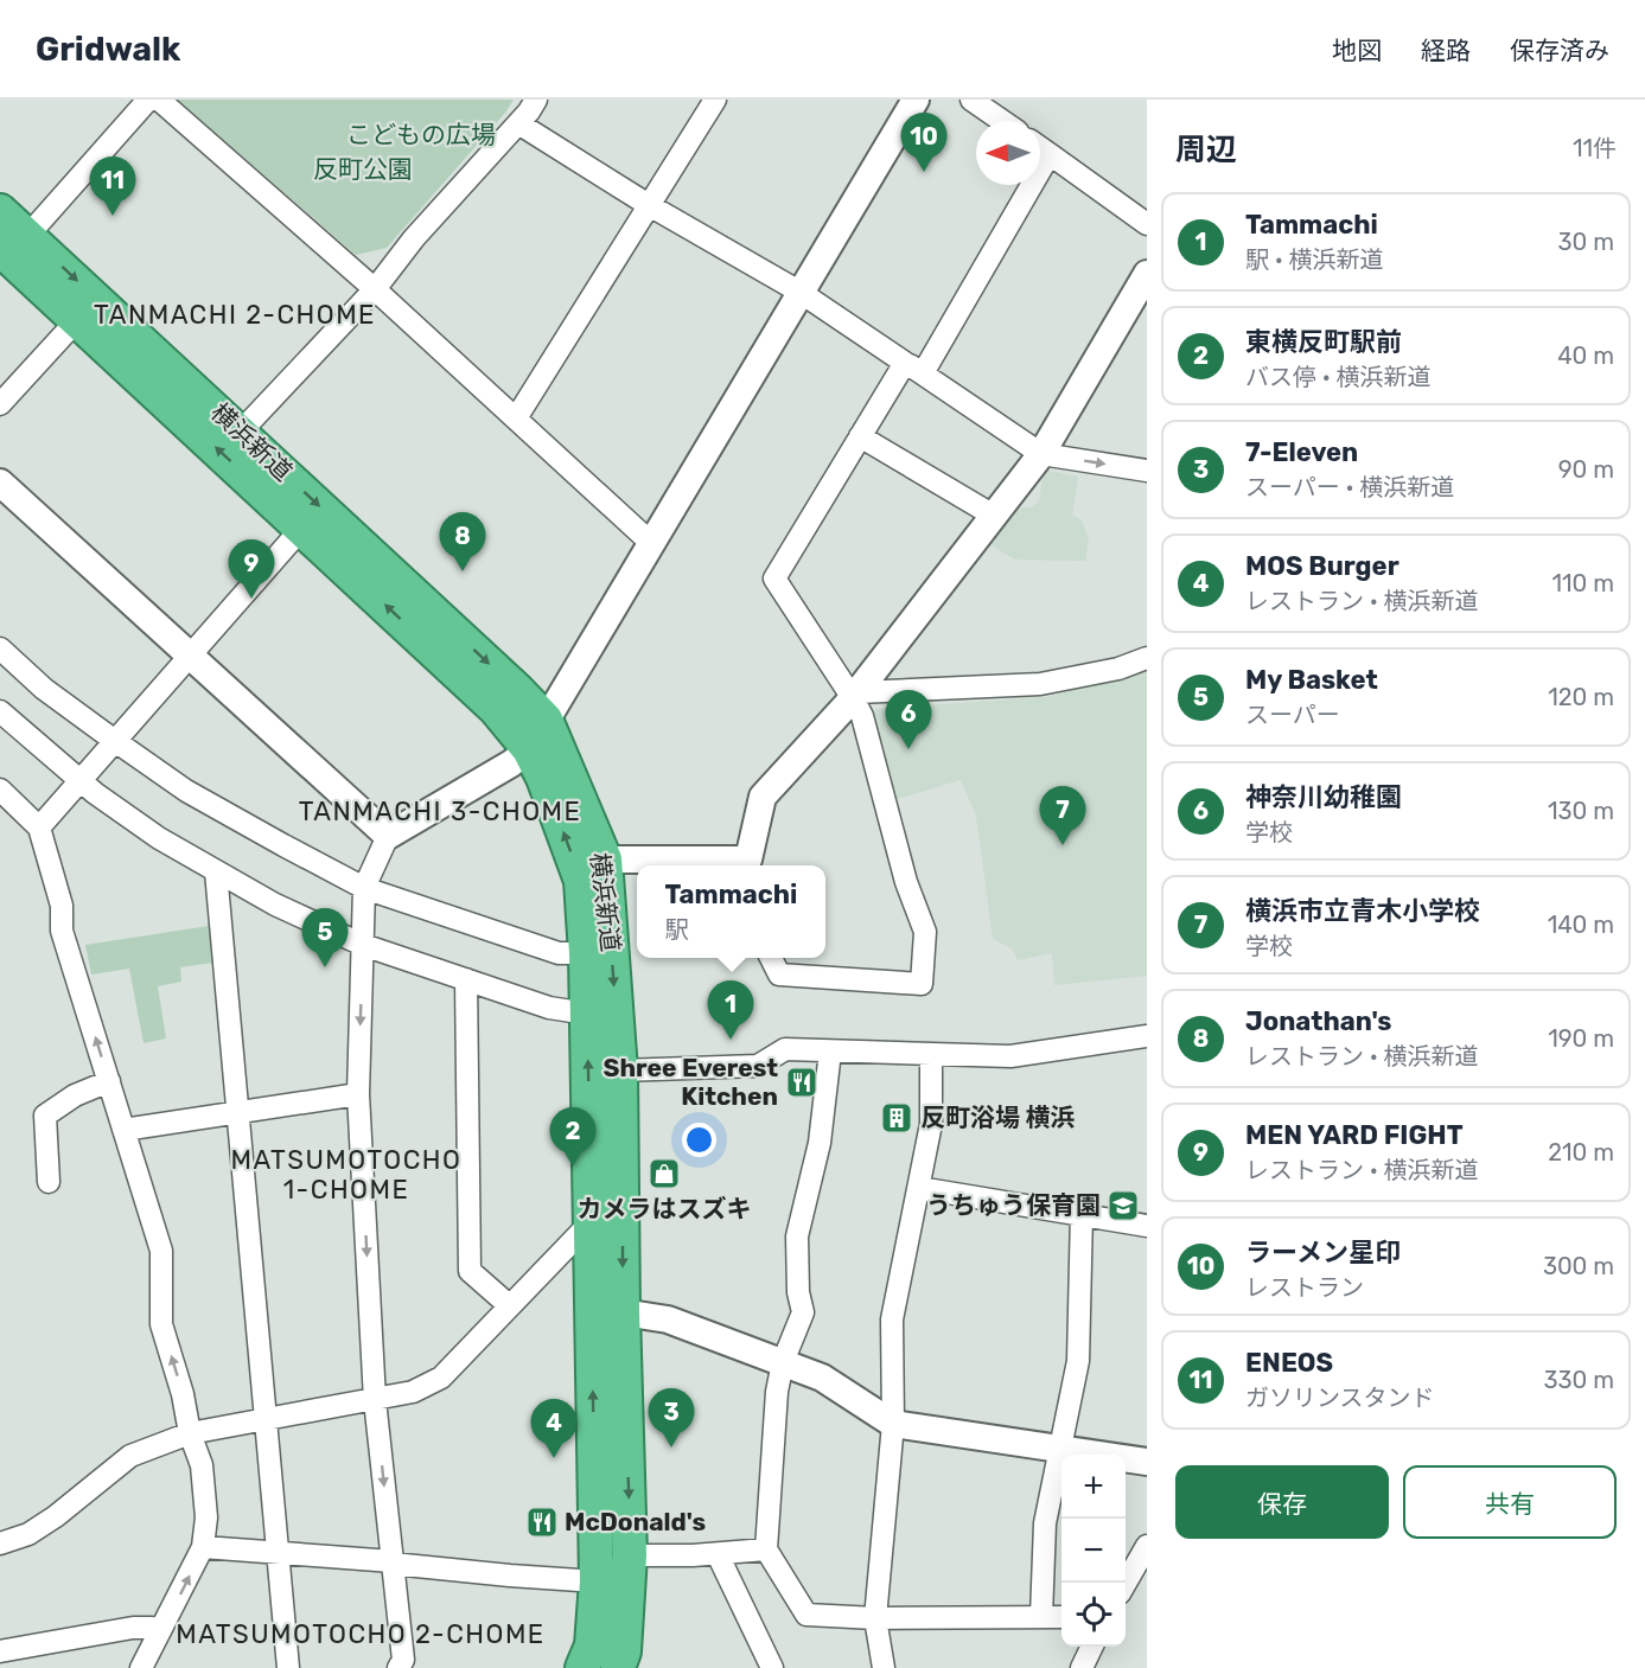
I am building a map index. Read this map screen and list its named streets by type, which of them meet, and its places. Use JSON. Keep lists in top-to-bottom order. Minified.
{"streets":{"highway":["横浜新道"]},"districts":["TANMACHI 2-CHOME","TANMACHI 3-CHOME","MATSUMOTOCHO 1-CHOME","MATSUMOTOCHO 2-CHOME"],"parks":["こどもの広場","反町公園"],"places":{"restaurant":["Shree Everest Kitchen","McDonald's"],"building":["反町浴場 横浜"],"shop":["カメラはスズキ"],"school or university":["うちゅう保育園"]},"north":"left","page":{"header":"Gridwalk","nav":["地図","経路","保存済み"],"heading":["周辺","11件"],"pins":["10","11","8","9","6","7","5","1","2","3","4"],"list":[{"mark":"1","name":"Tammachi","note":"駅 · 横浜新道","value":"30 m"},{"mark":"2","name":"東横反町駅前","note":"バス停 · 横浜新道","value":"40 m"},{"mark":"3","name":"7-Eleven","note":"スーパー · 横浜新道","value":"90 m"},{"mark":"4","name":"MOS Burger","note":"レストラン · 横浜新道","value":"110 m"},{"mark":"5","name":"My Basket","note":"スーパー","value":"120 m"},{"mark":"6","name":"神奈川幼稚園","note":"学校","value":"130 m"},{"mark":"7","name":"横浜市立青木小学校","note":"学校","value":"140 m"},{"mark":"8","name":"Jonathan's","note":"レストラン · 横浜新道","value":"190 m"},{"mark":"9","name":"MEN YARD FIGHT","note":"レストラン · 横浜新道","value":"210 m"},{"mark":"10","name":"ラーメン星印","note":"レストラン","value":"300 m"},{"mark":"11","name":"ENEOS","note":"ガソリンスタンド","value":"330 m"}],"popup":["Tammachi","駅"],"buttons":["保存","共有"],"map_buttons":["+","−"]}}
